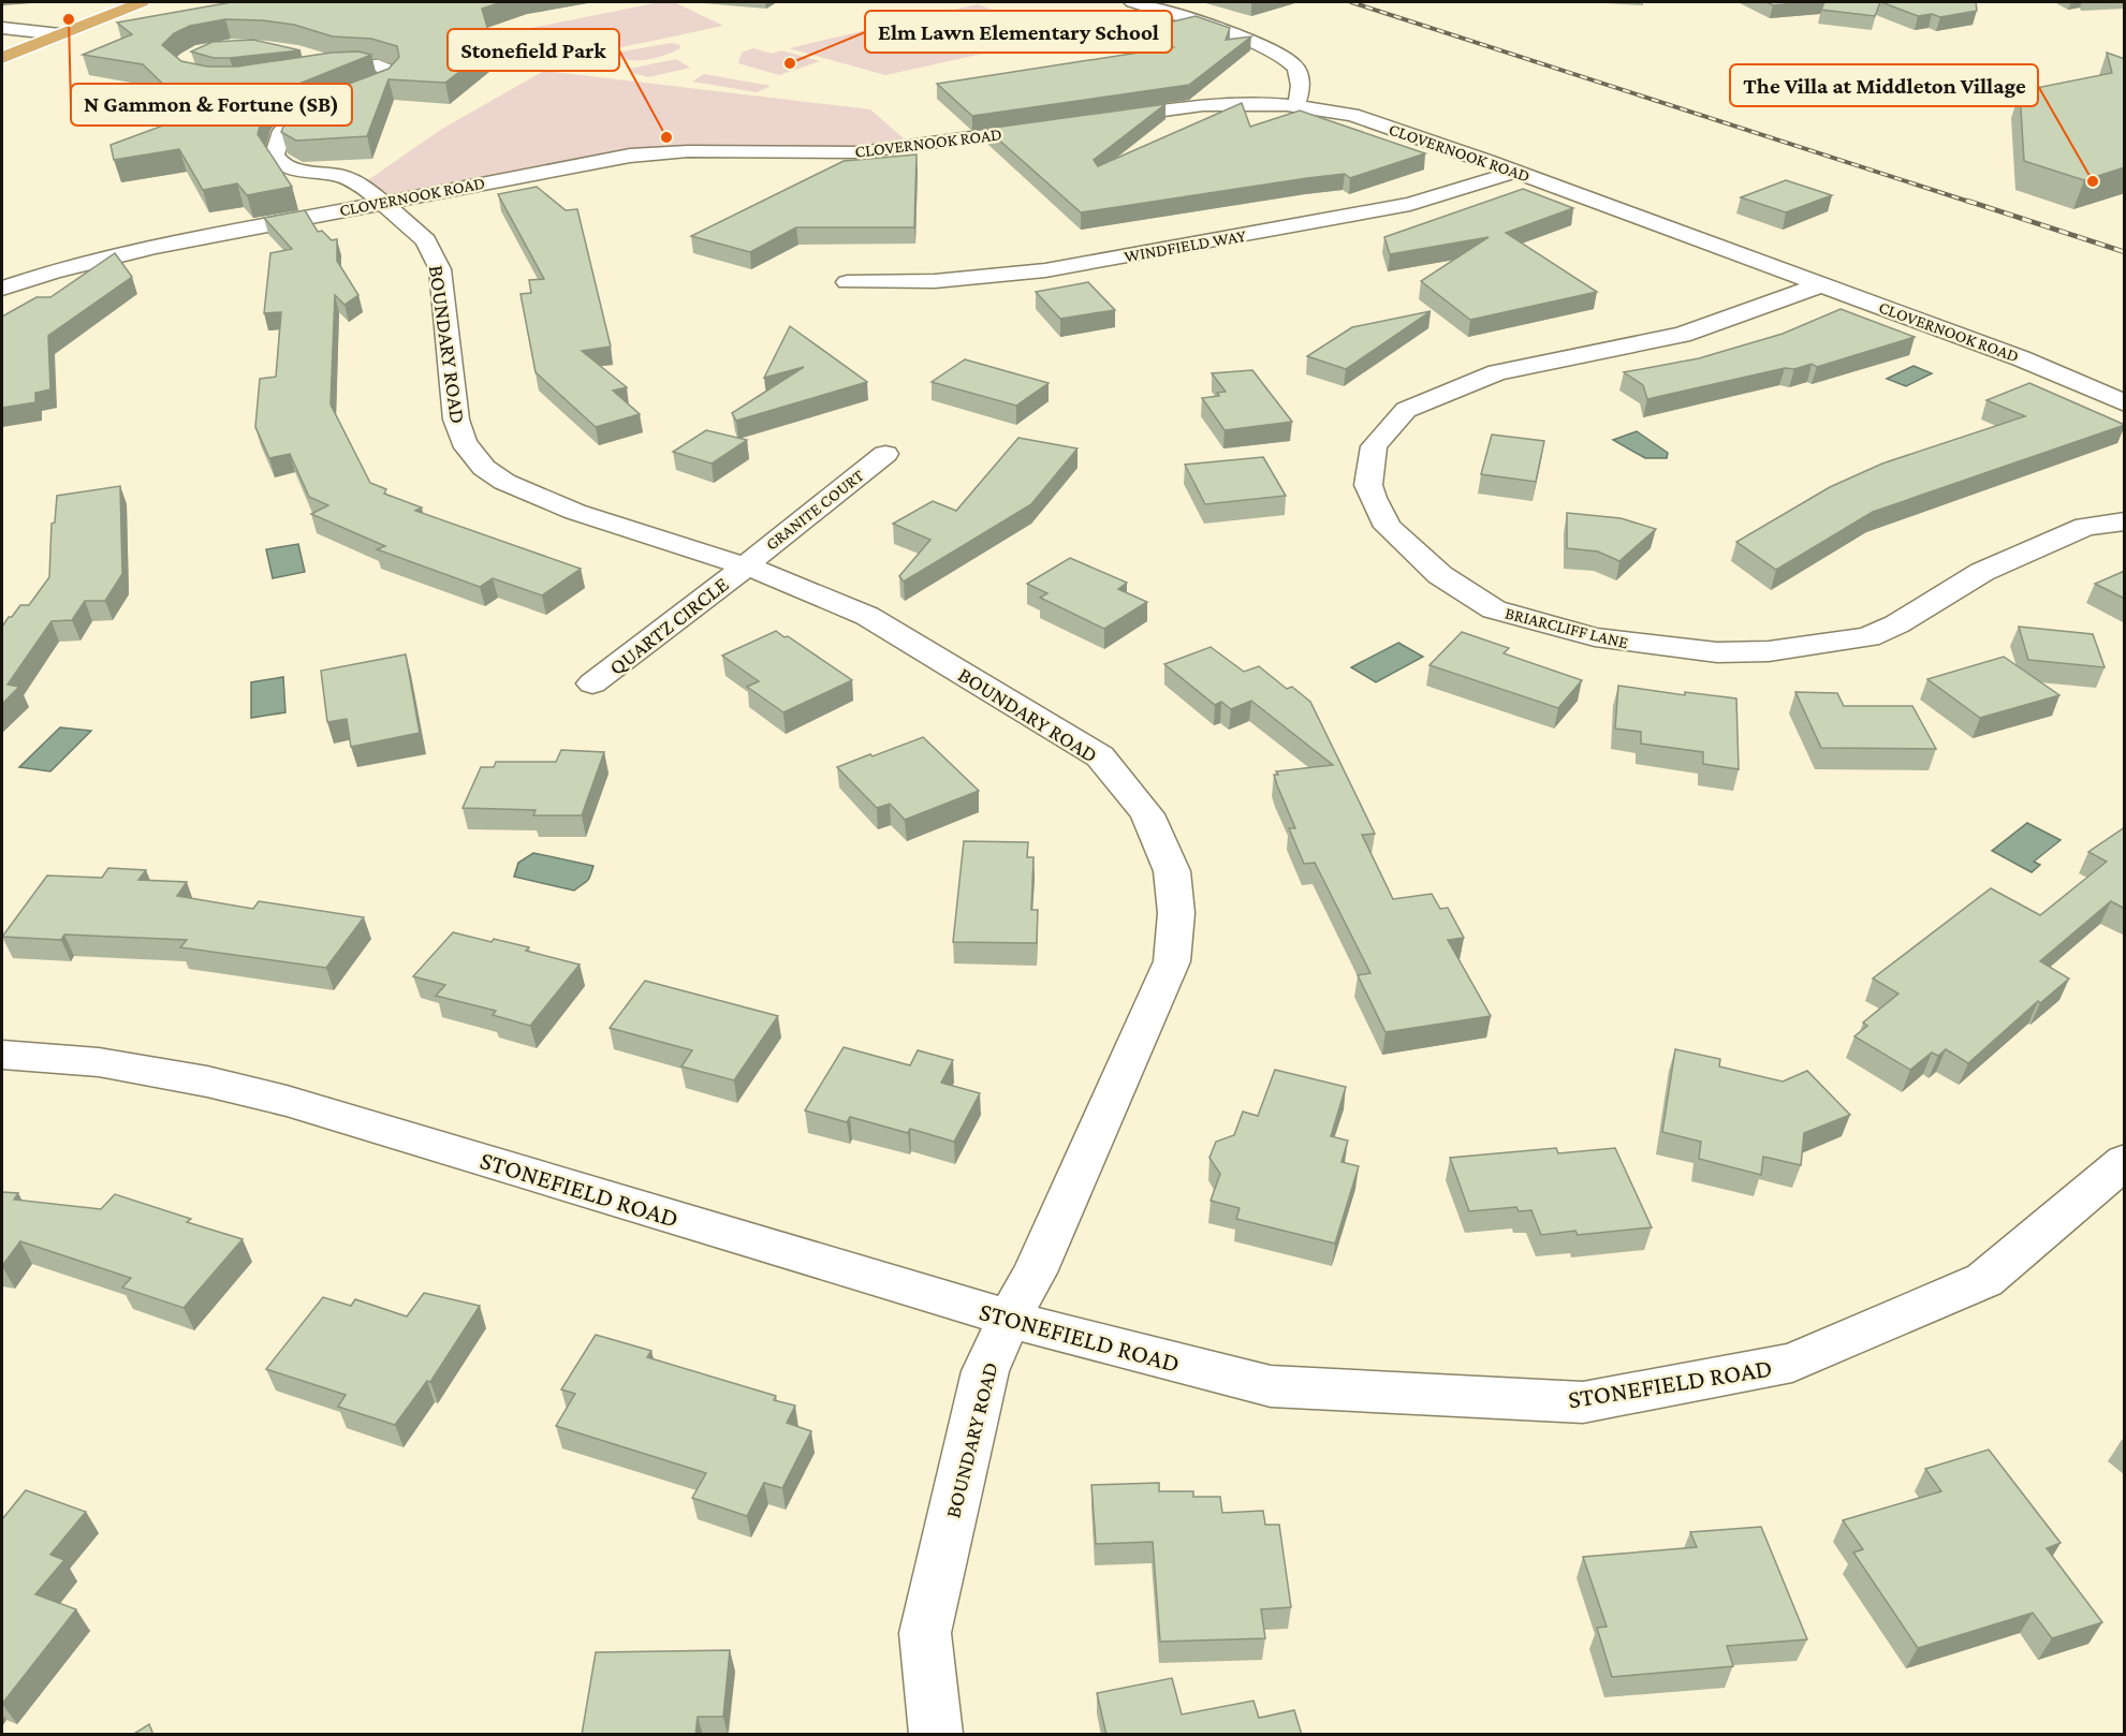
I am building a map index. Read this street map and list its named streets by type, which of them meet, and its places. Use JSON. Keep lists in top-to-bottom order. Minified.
{"streets":{"street":["CLOVERNOOK ROAD","WINDFIELD WAY","BOUNDARY ROAD","GRANITE COURT","QUARTZ CIRCLE","BRIARCLIFF LANE","STONEFIELD ROAD"]},"crossings":[["CLOVERNOOK ROAD","WINDFIELD WAY"],["CLOVERNOOK ROAD","BOUNDARY ROAD"],["CLOVERNOOK ROAD","BRIARCLIFF LANE"],["BOUNDARY ROAD","GRANITE COURT"],["BOUNDARY ROAD","QUARTZ CIRCLE"],["BOUNDARY ROAD","STONEFIELD ROAD"],["GRANITE COURT","QUARTZ CIRCLE"]],"places":["N Gammon & Fortune (SB)","Elm Lawn Elementary School","Stonefield Park","The Villa at Middleton Village"]}
